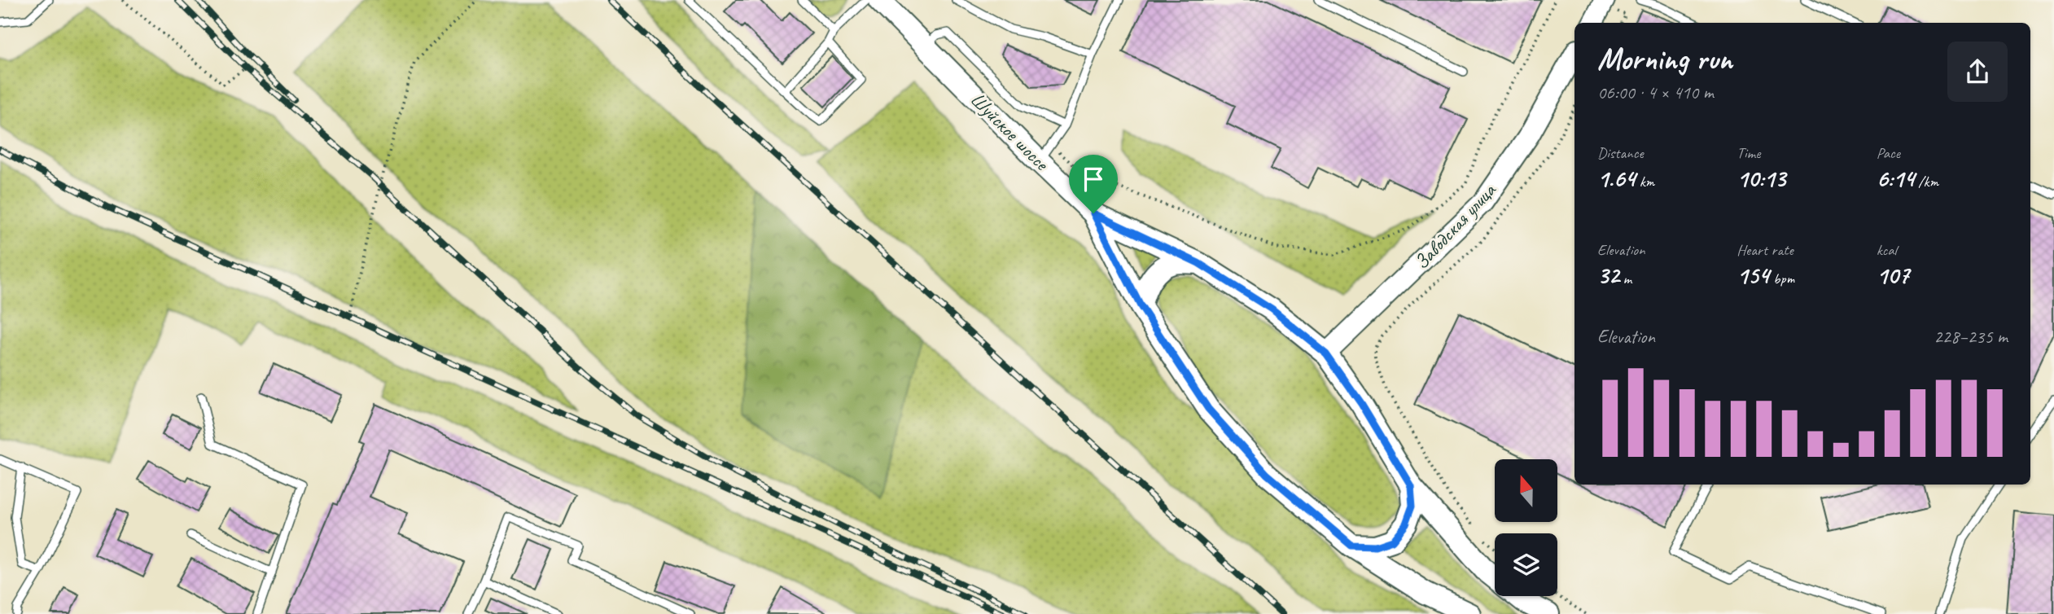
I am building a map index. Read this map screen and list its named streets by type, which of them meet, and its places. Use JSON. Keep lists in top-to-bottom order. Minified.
{"streets":{"main road":["Шуйское шоссе","Заводская улица"]},"crossings":[["Шуйское шоссе","Заводская улица"]],"north":"top","page":{"heading":["Morning run","06:00 · 4 × 410 m"],"stats":[["Distance","1.64 km"],["Time","10:13"],["Pace","6:14 /km"],["Elevation","32 m"],["Heart rate","154 bpm"],["kcal","107"]],"chart":["Elevation","228–235 m"]}}
